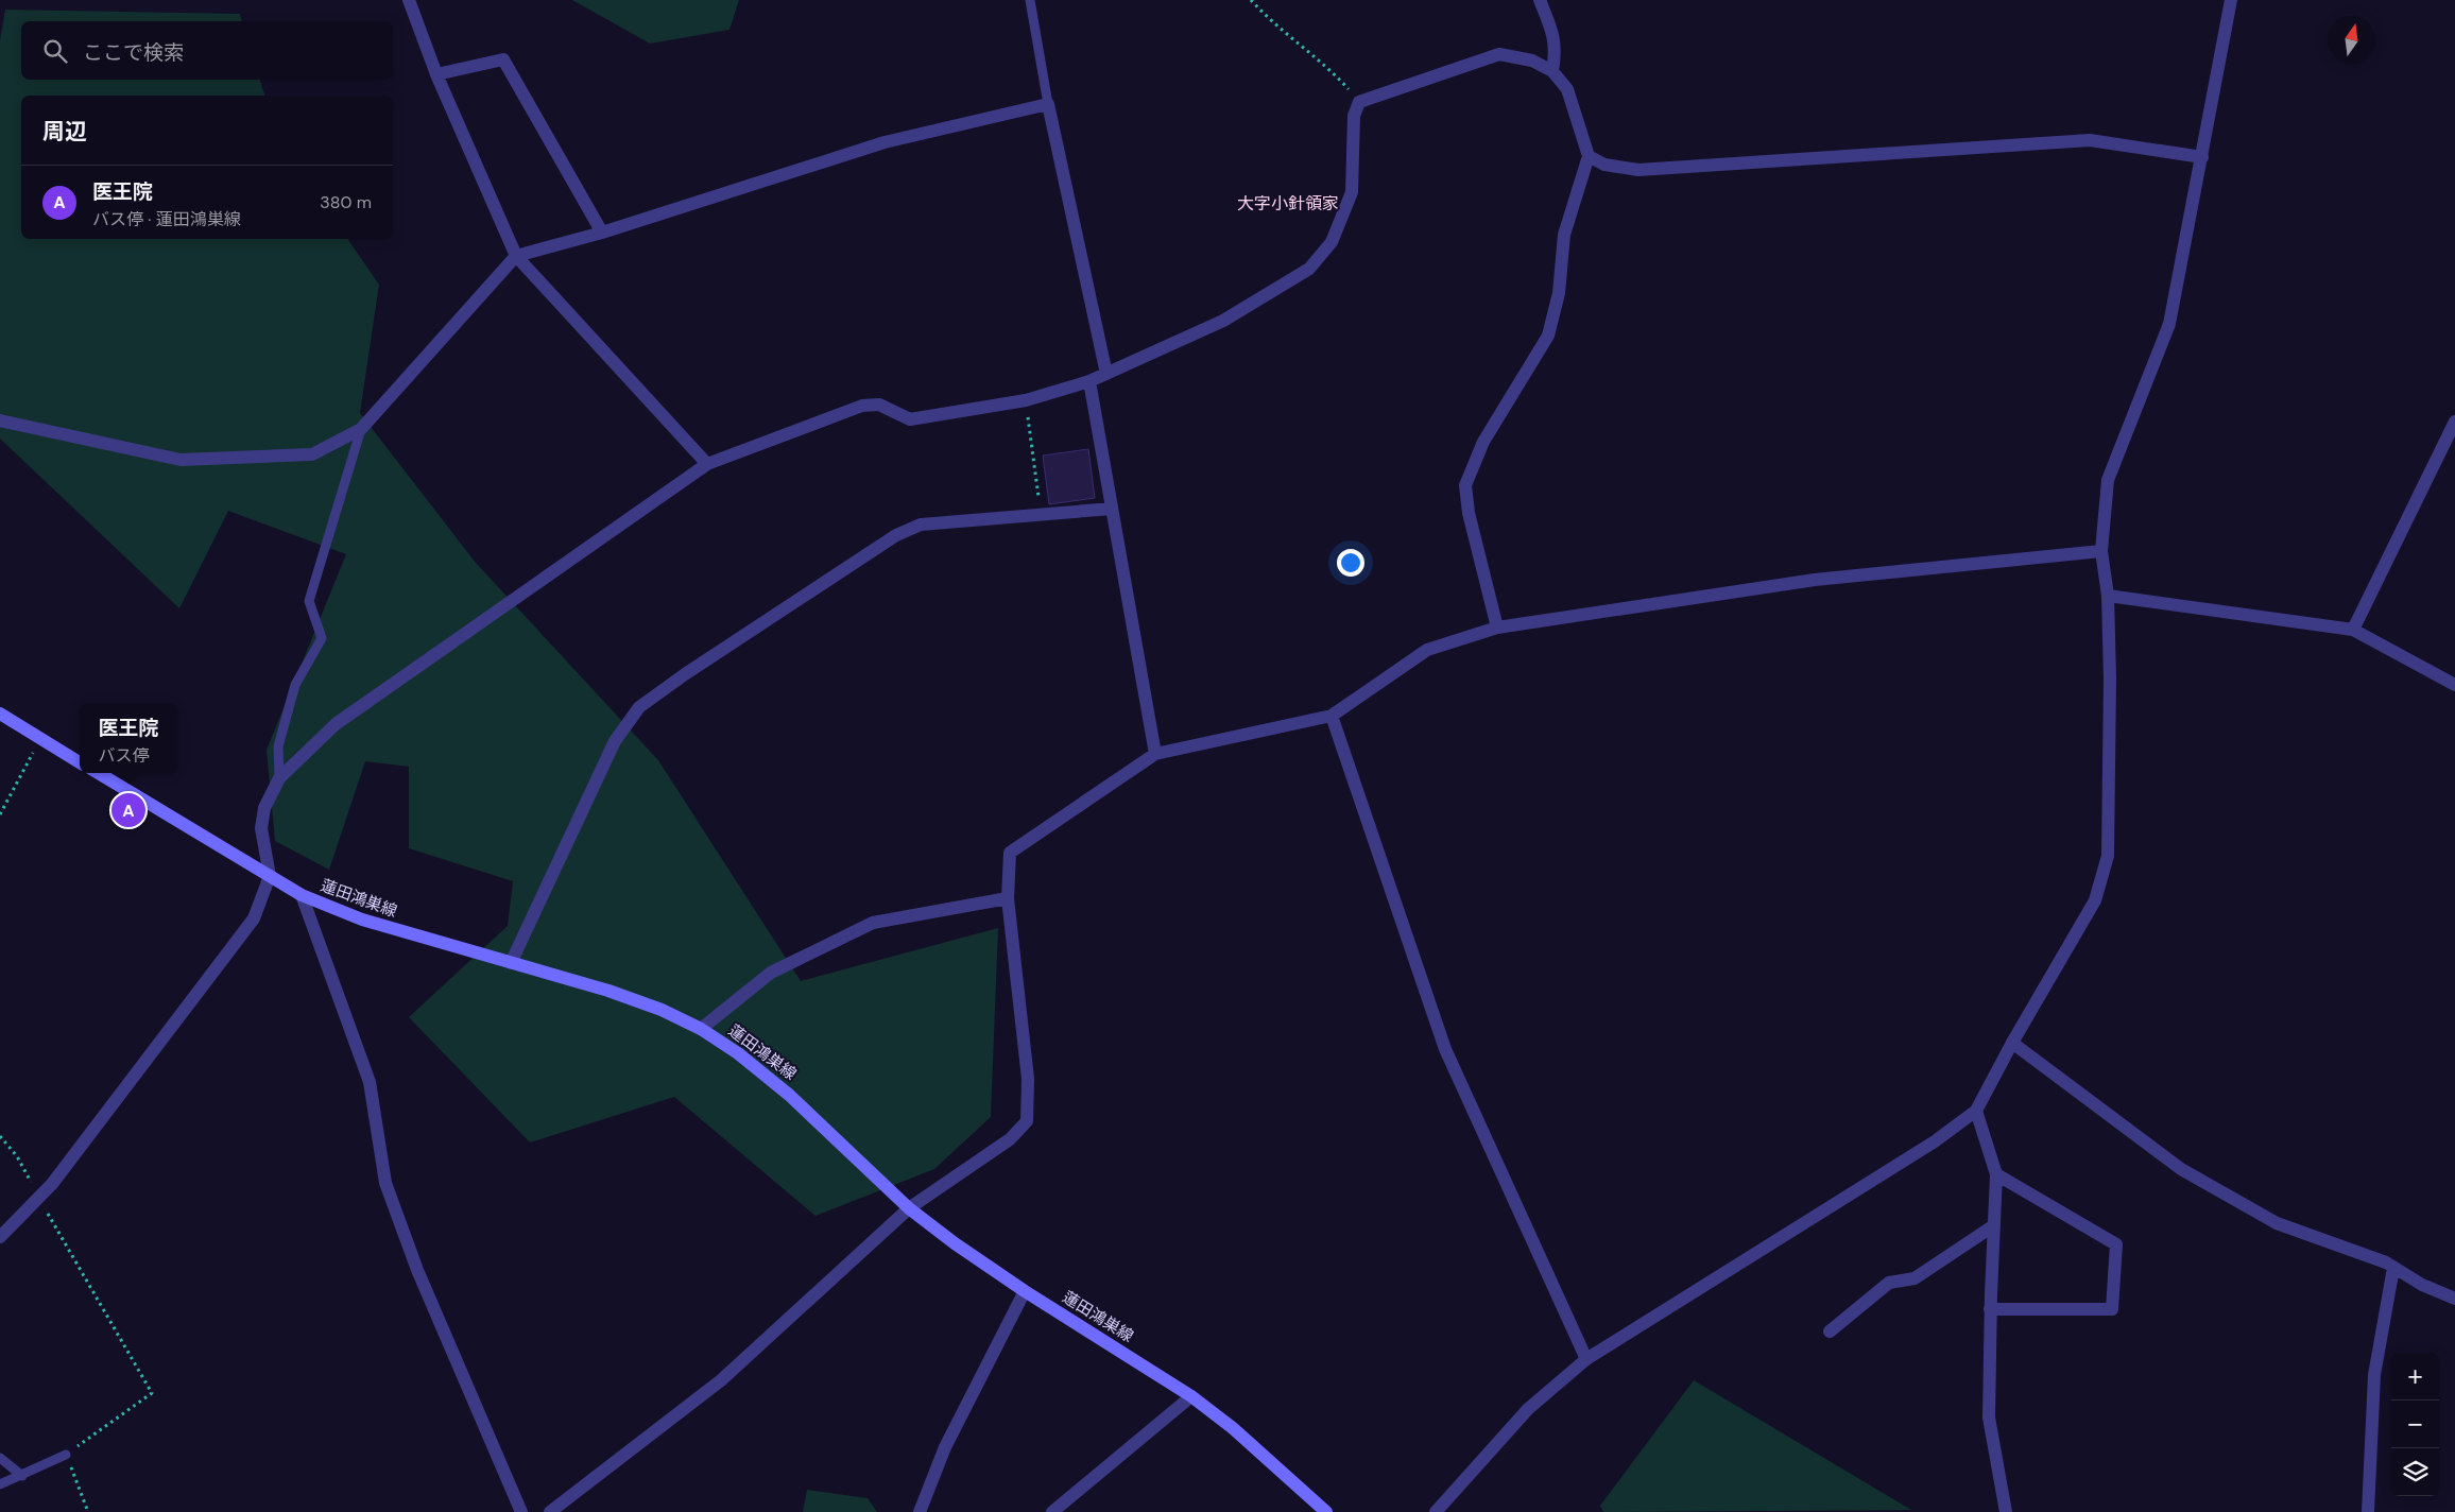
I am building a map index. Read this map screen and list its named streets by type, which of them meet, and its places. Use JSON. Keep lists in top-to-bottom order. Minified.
{"streets":{"main road":["蓮田鴻巣線"]},"districts":["大字小針領家"],"north":"top","page":{"search":"ここで検索","heading":"周辺","list":[{"mark":"A","name":"医王院","note":"バス停 · 蓮田鴻巣線","value":"380 m"}],"popup":["医王院","バス停"],"pins":"A","map_buttons":["+","−"]}}
